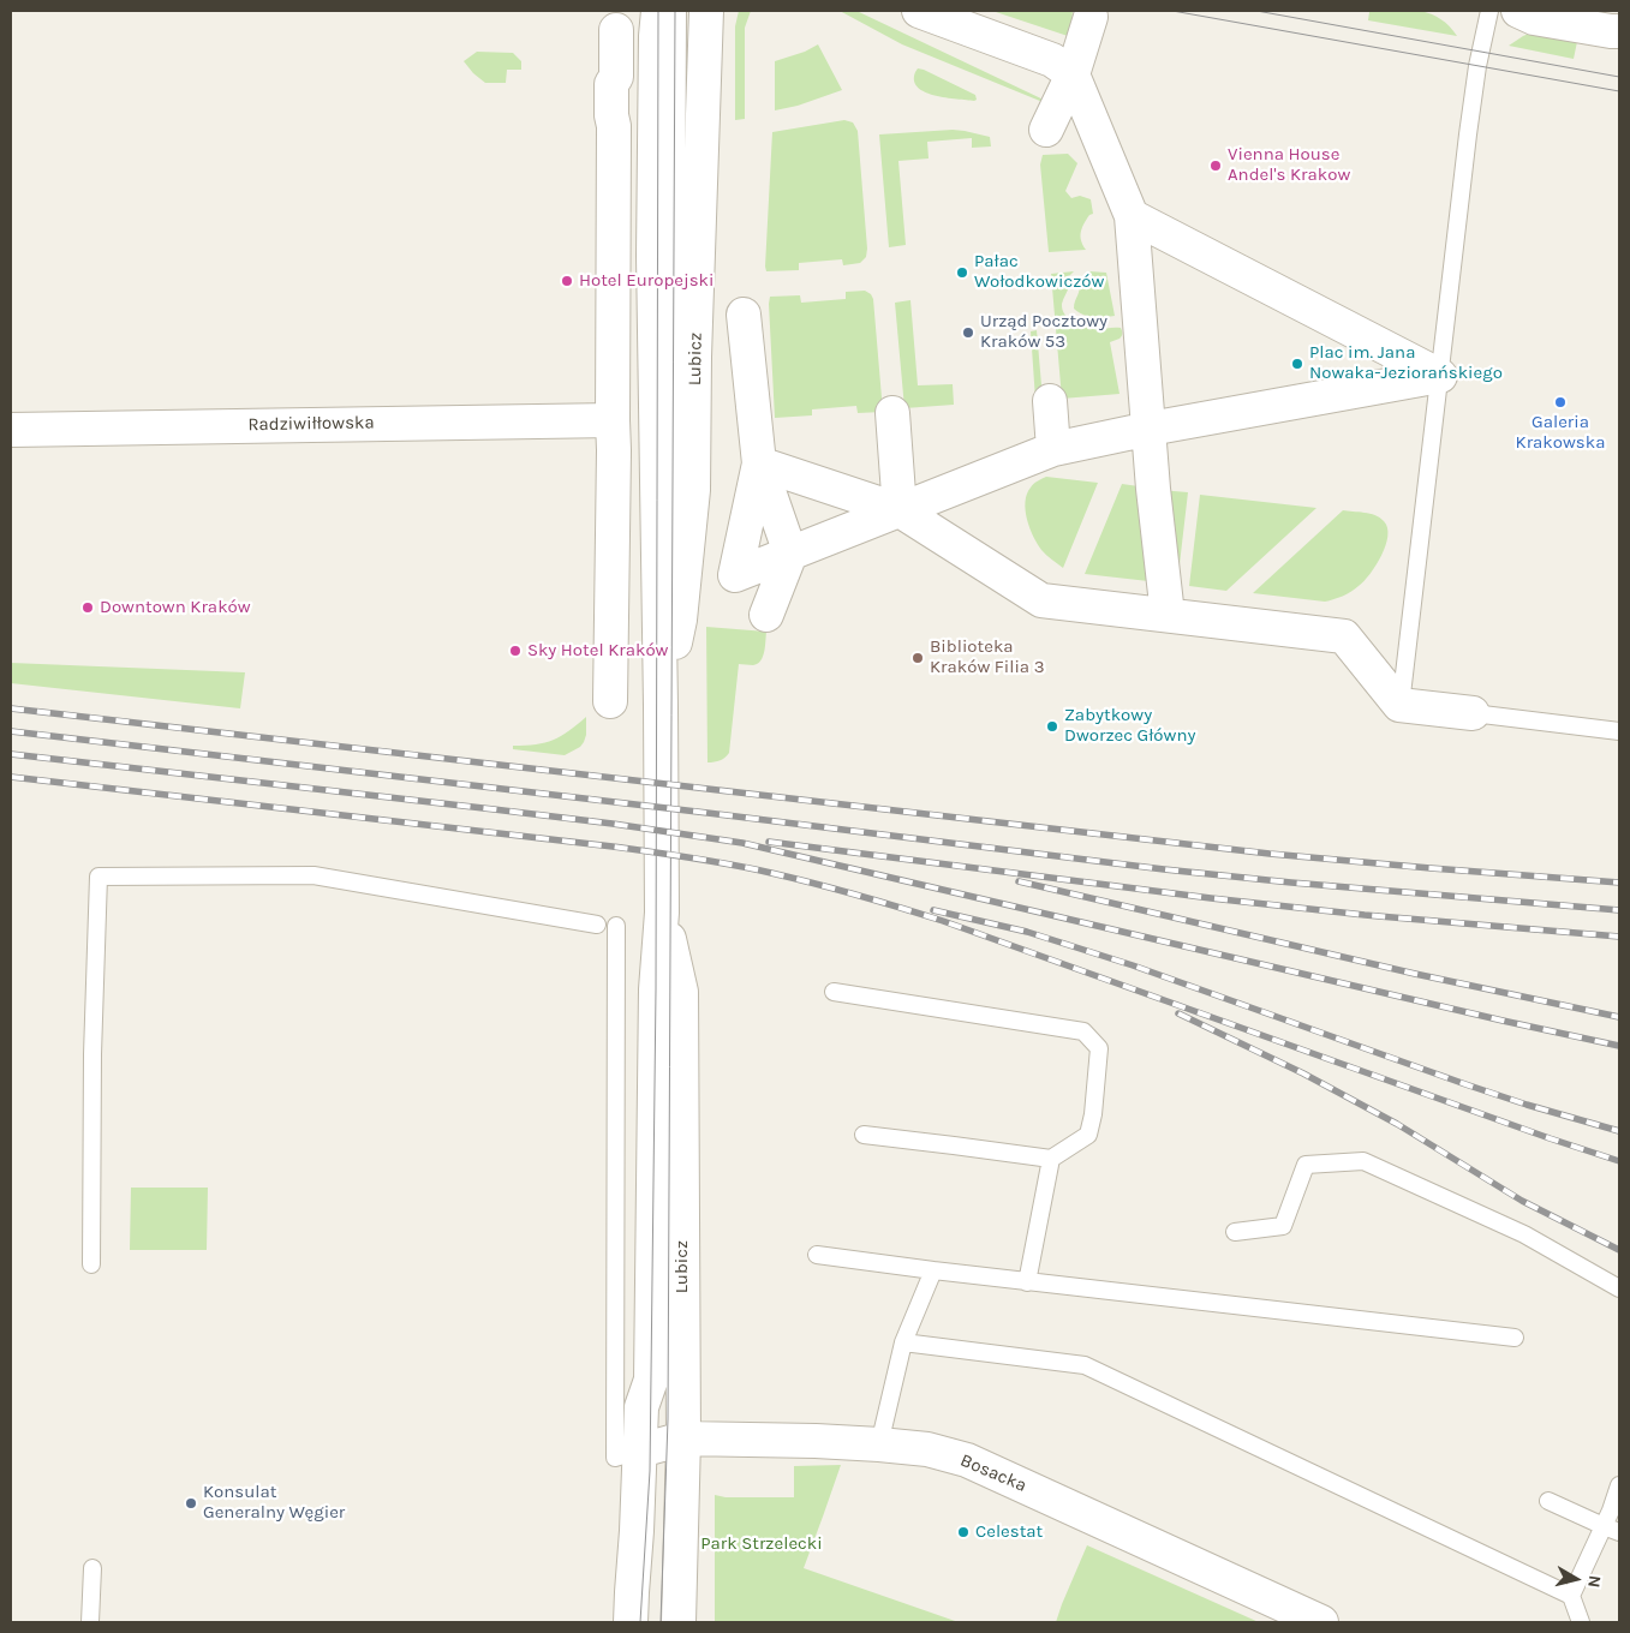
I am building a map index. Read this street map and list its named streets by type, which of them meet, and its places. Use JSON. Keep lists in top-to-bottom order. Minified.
{"streets":{"street":["Lubicz","Radziwiłłowska","Bosacka"]},"crossings":[["Lubicz","Bosacka"]],"parks":["Park Strzelecki"],"places":["Vienna House Andel's Krakow","Pałac Wołodkowiczów","Hotel Europejski","Urząd Pocztowy Kraków 53","Plac im. Jana Nowaka-Jeziorańskiego","Galeria Krakowska","Downtown Kraków","Sky Hotel Kraków","Biblioteka Kraków Filia 3","Zabytkowy Dworzec Główny","Konsulat Generalny Węgier","Celestat"],"north":"right"}
